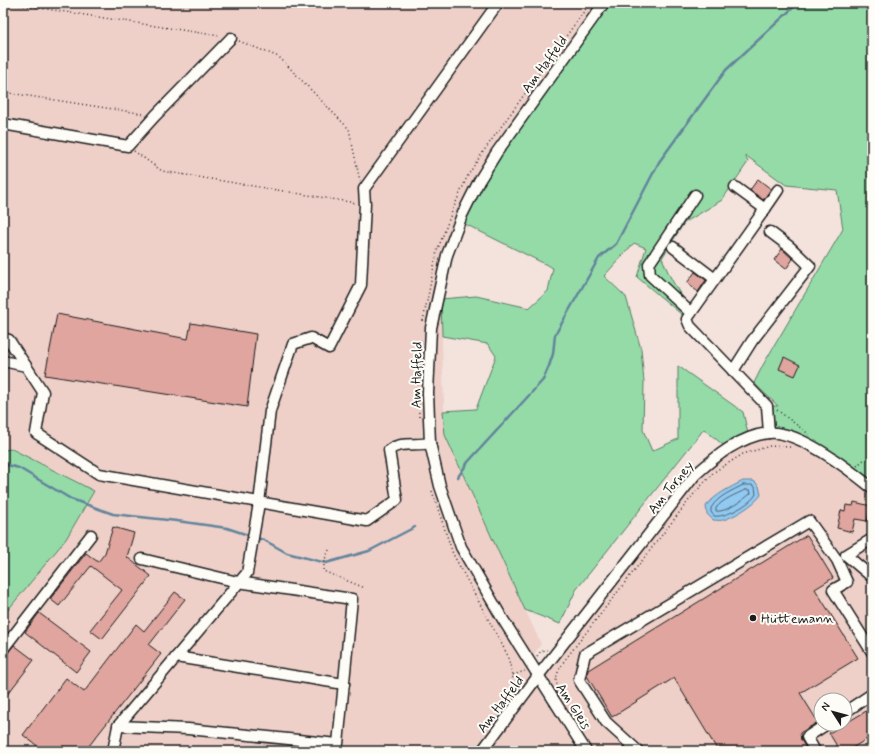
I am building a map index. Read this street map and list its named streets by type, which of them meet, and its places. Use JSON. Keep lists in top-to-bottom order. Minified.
{"streets":{"street":["Am Haffeld","Am Torney","Am Gleis"]},"crossings":[["Am Haffeld","Am Torney"],["Am Haffeld","Am Gleis"],["Am Torney","Am Gleis"]],"places":["Hüttemann"],"north":"top left"}
